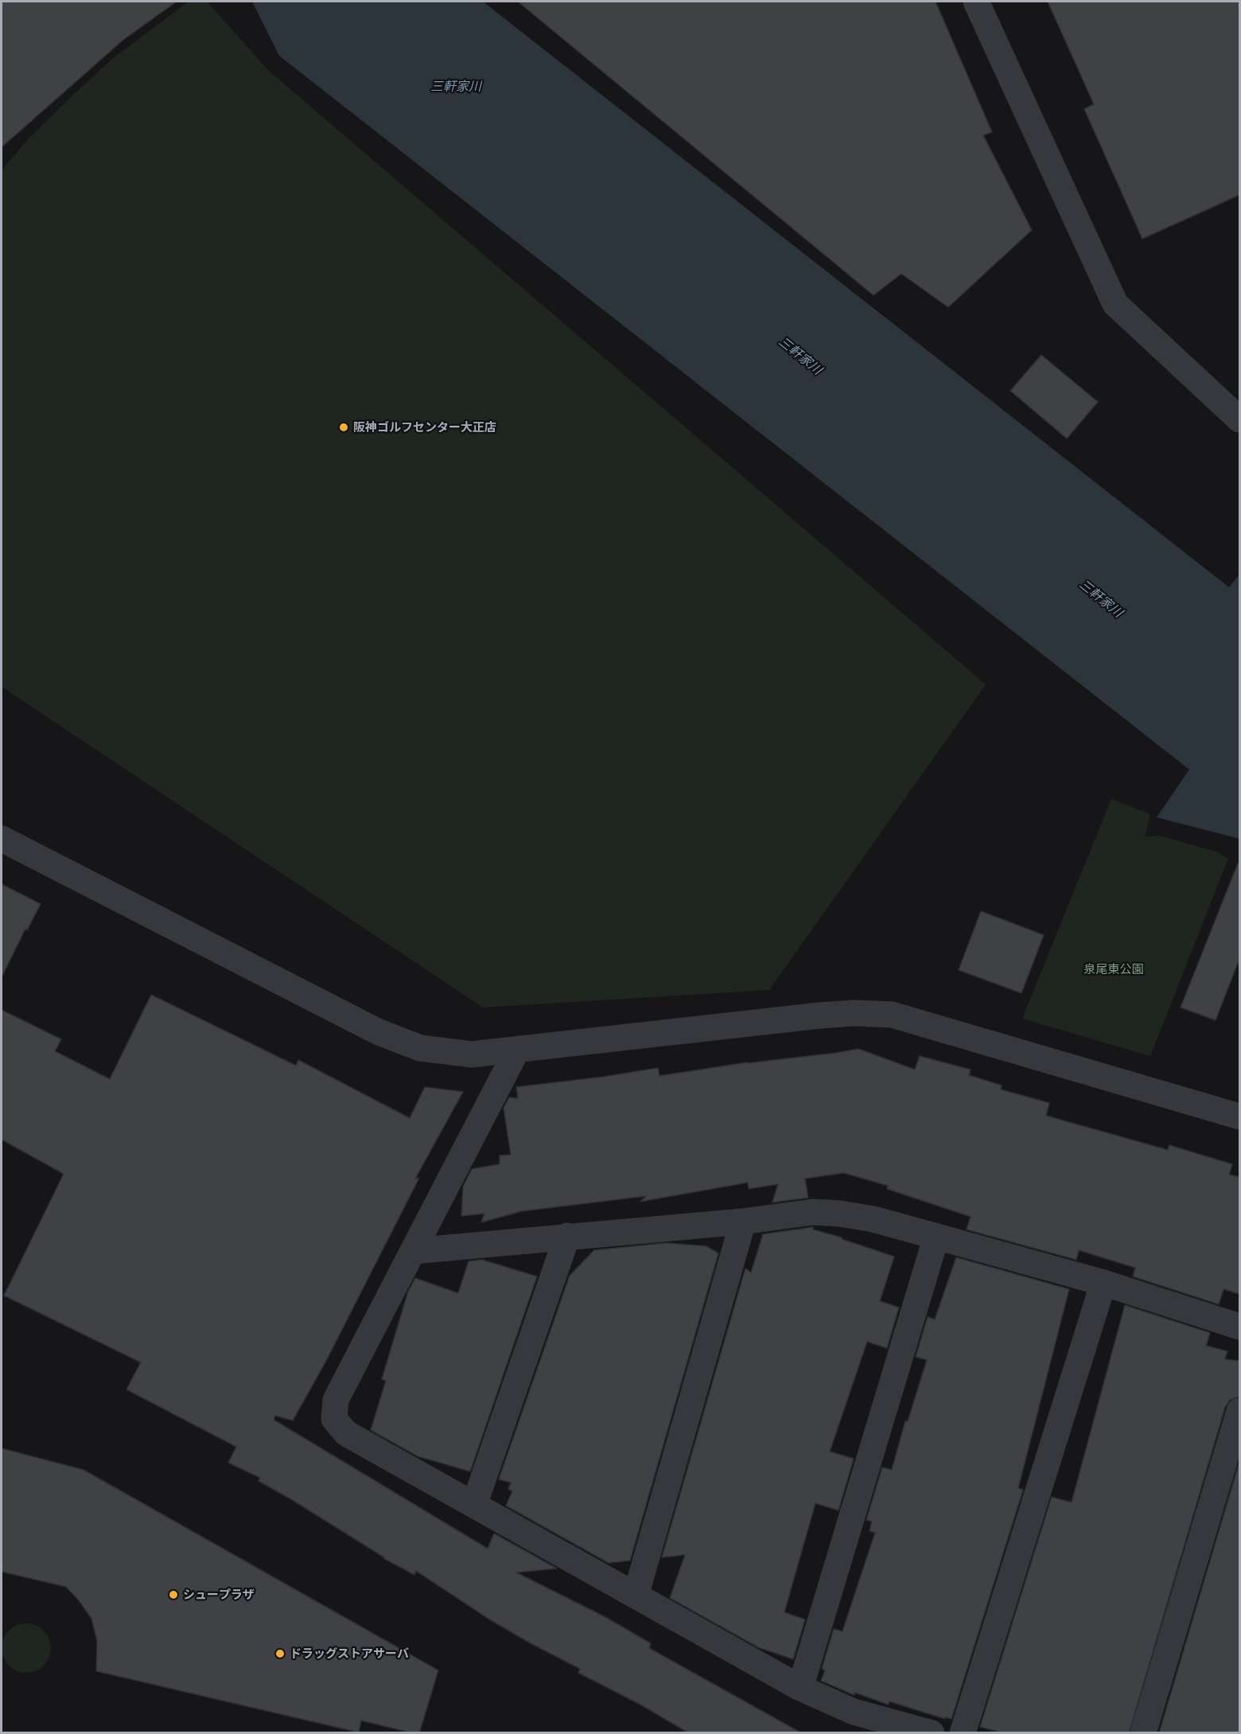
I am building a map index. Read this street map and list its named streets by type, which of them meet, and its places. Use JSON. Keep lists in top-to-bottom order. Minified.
{"water":["三軒家川"],"parks":["泉尾東公園"],"places":["阪神ゴルフセンター大正店","シュープラザ","ドラッグストアサーバ"]}
